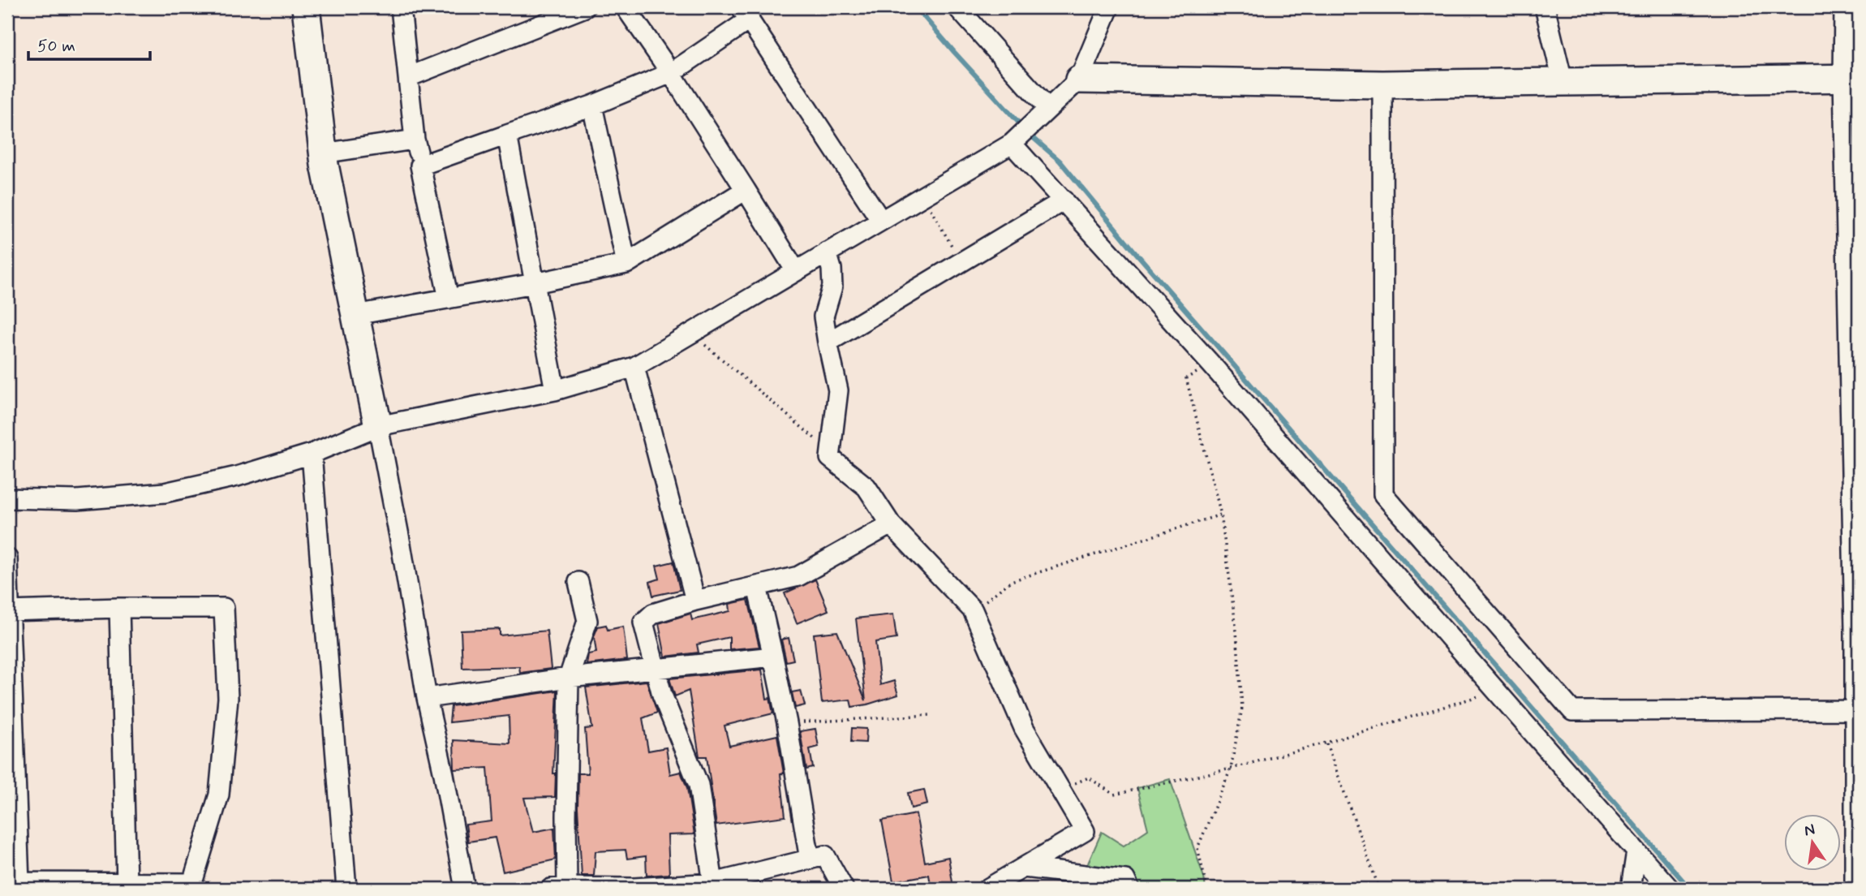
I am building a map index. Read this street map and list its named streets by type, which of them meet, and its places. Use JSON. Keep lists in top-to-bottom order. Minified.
{"scale_bar":"50 m","north":"top"}
